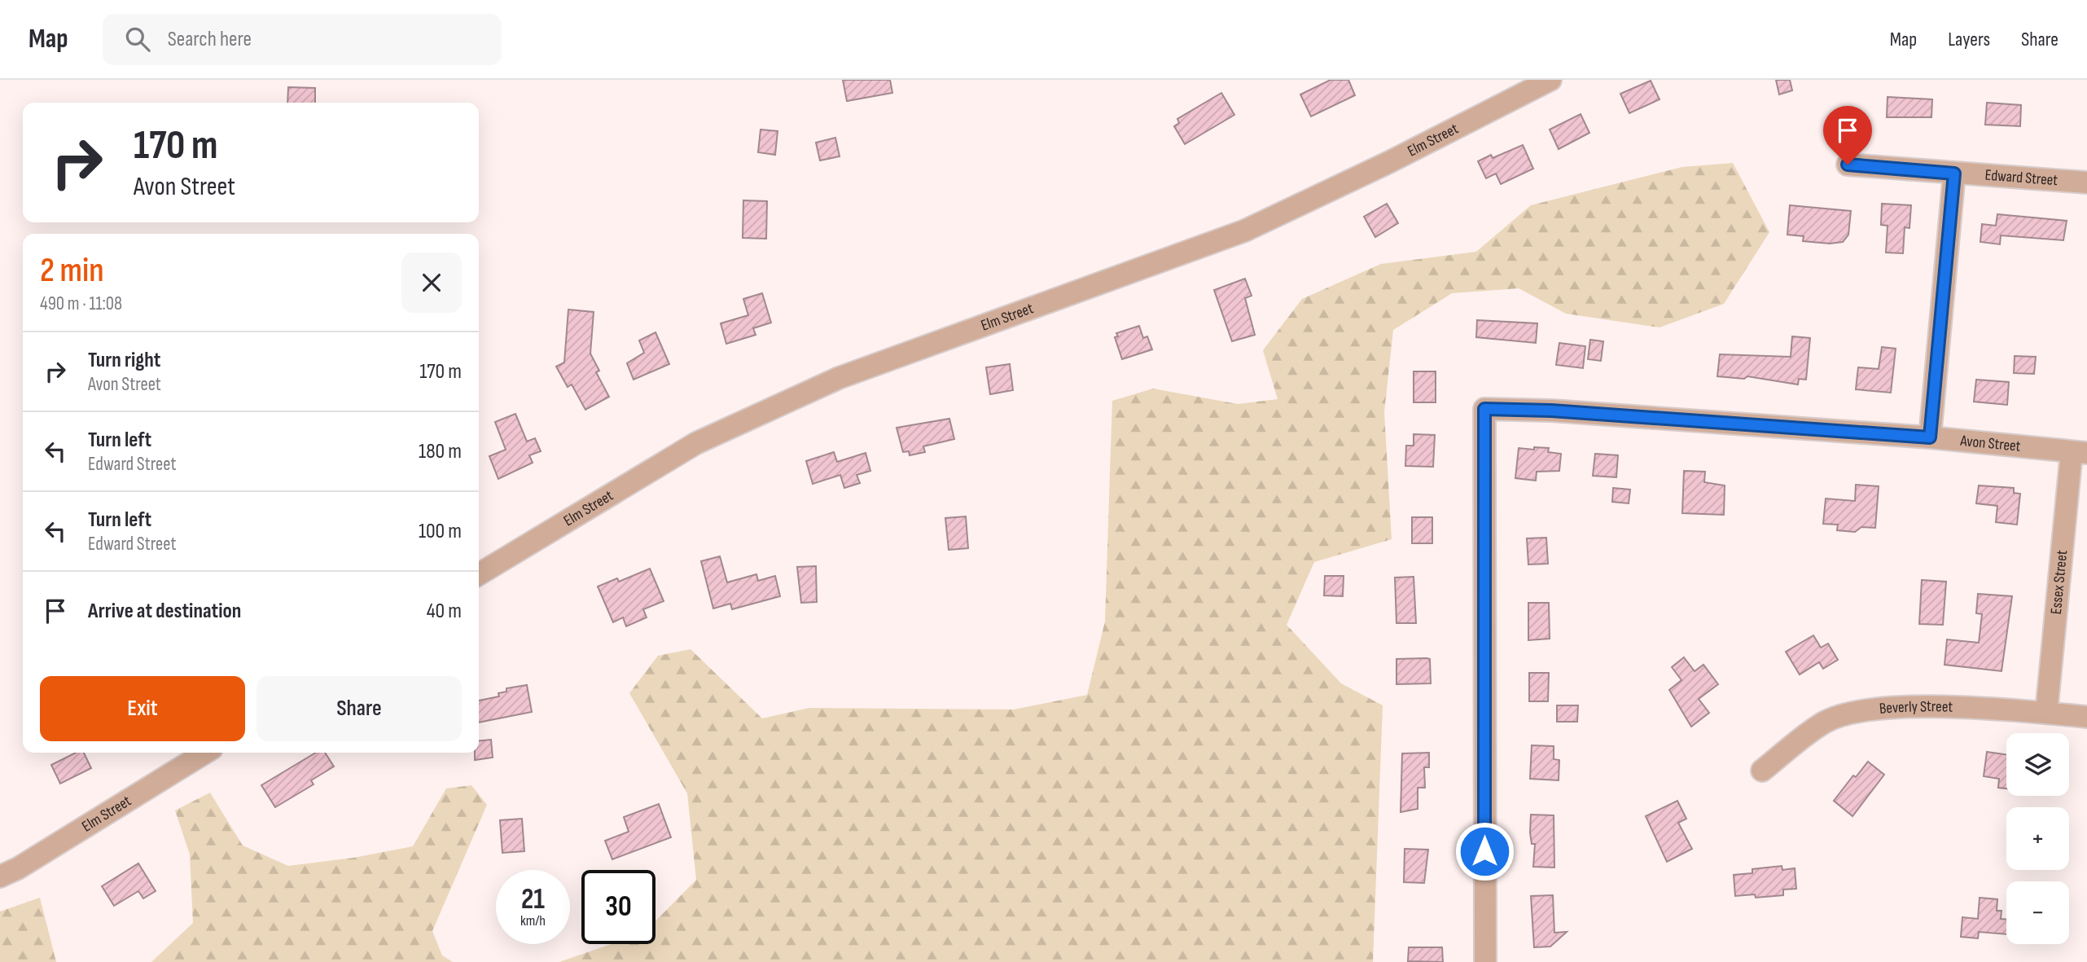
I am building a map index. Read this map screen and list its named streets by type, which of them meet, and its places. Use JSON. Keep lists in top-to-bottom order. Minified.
{"streets":{"street":["Elm Street","Edward Street","Avon Street","Essex Street","Beverly Street"]},"crossings":[["Avon Street","Essex Street"],["Essex Street","Beverly Street"]],"page":{"header":"Map","search":"Search here","nav":["Map","Layers","Share"],"turn":["170 m","Avon Street"],"heading":["2 min","490 m · 11:08"],"list":[{"name":"Turn right","note":"Avon Street","value":"170 m"},{"name":"Turn left","note":"Edward Street","value":"180 m"},{"name":"Turn left","note":"Edward Street","value":"100 m"},{"name":"Arrive at destination","value":"40 m"}],"buttons":["Exit","Share"],"map_buttons":["+","−"],"speed":"21 km/h","limit":"30"}}
